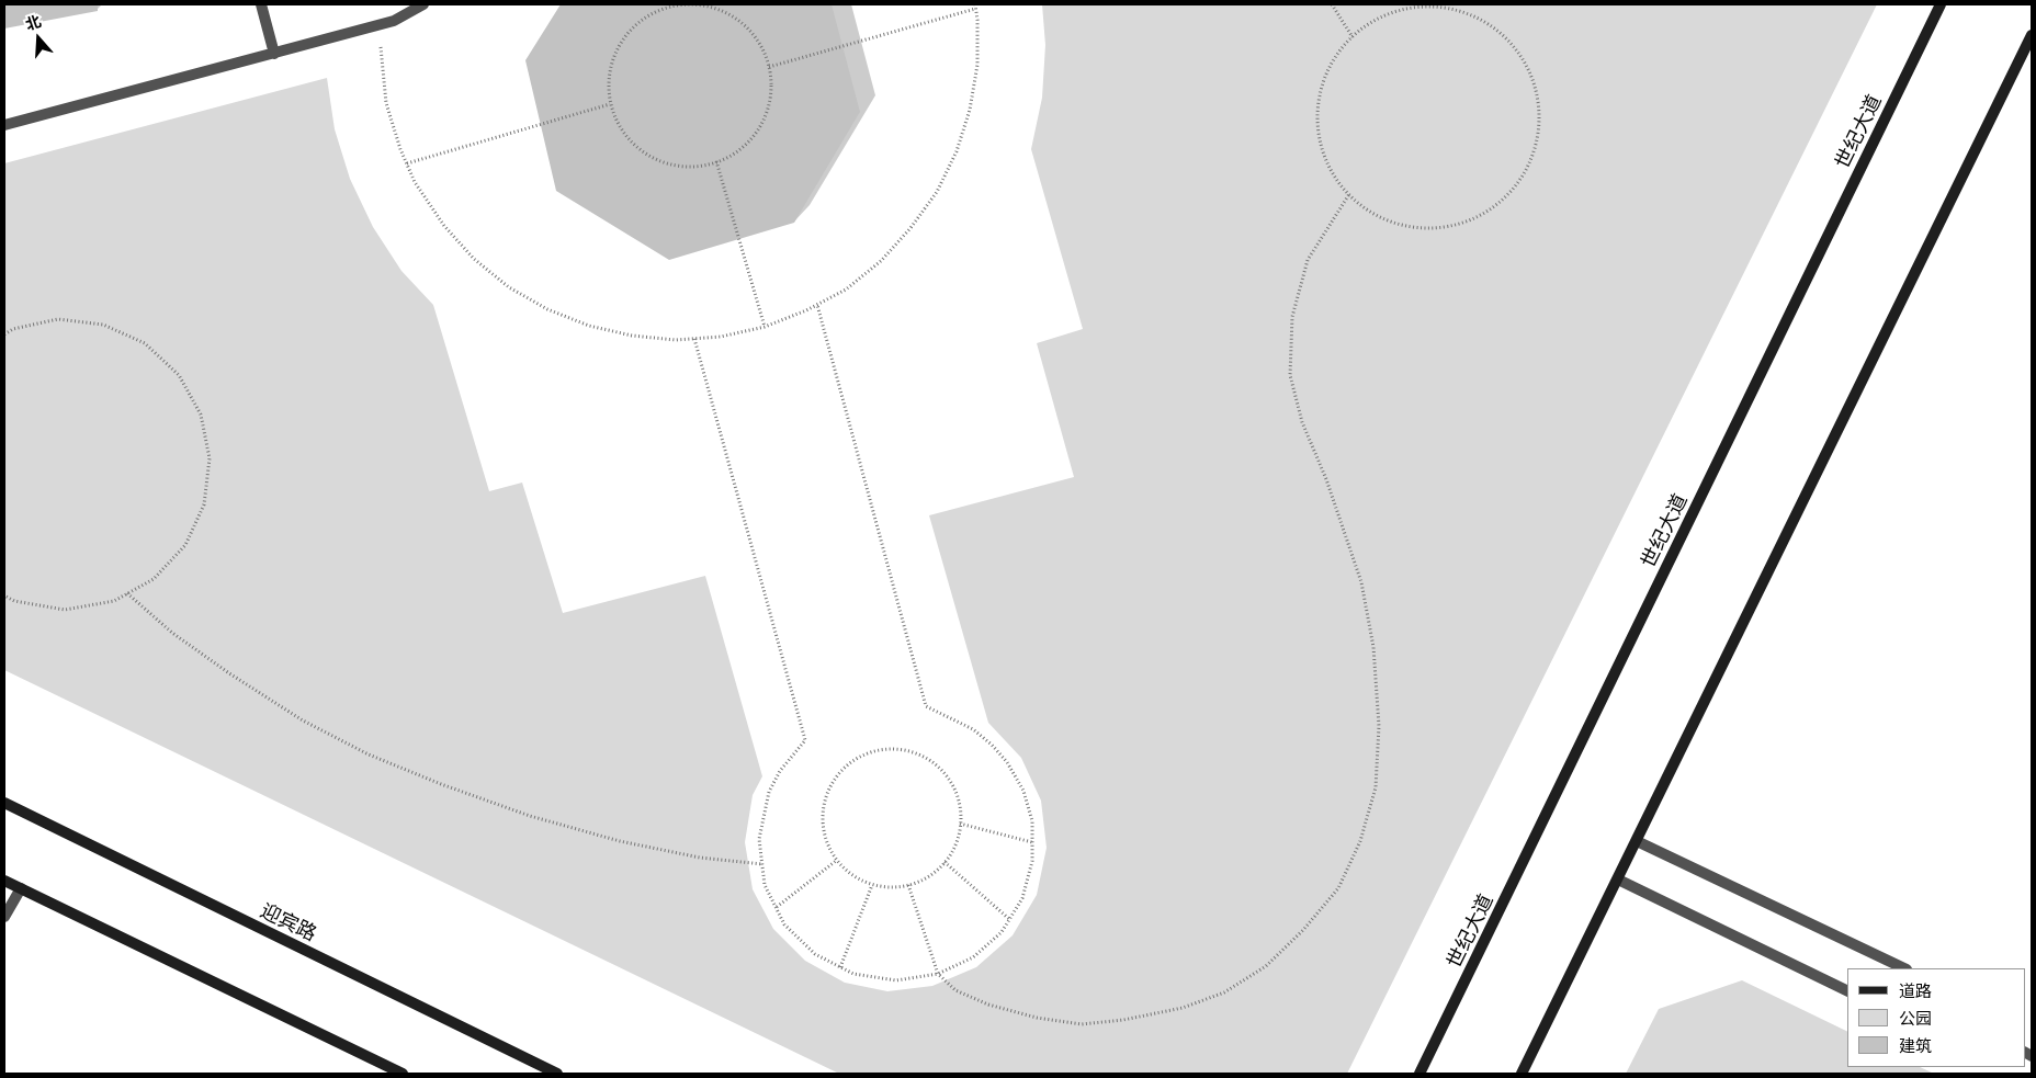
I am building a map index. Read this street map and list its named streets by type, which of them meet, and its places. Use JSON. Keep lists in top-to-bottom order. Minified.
{"streets":{"main road":["世纪大道","迎宾路"]},"legend":["道路","公园","建筑"],"north":"top"}
